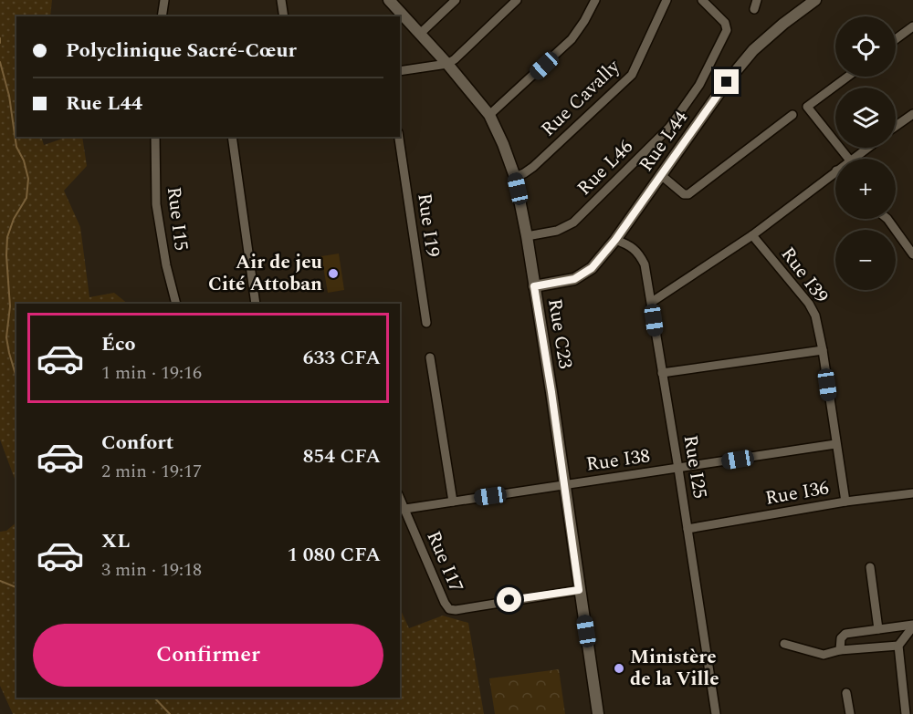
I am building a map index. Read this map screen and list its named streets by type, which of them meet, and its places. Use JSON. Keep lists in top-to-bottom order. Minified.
{"streets":{"street":["Rue Cavally","Rue L44","Rue L46","Rue I15","Rue I19","Rue I39","Rue C23","Rue I38","Rue I25","Rue I36","Rue I17"]},"crossings":[["Rue Cavally","Rue C23"],["Rue L44","Rue C23"],["Rue L44","Rue I25"],["Rue L46","Rue C23"],["Rue I39","Rue I38"],["Rue I39","Rue I36"],["Rue C23","Rue I38"],["Rue C23","Rue I17"],["Rue I38","Rue I25"],["Rue I38","Rue I17"],["Rue I25","Rue I36"]],"places":["Air de jeu Cité Attoban","Ministère de la Ville"],"page":{"map_buttons":["+","−"],"banner":["Polyclinique Sacré-Cœur","Rue L44"],"list":[{"name":"Éco","note":"1 min · 19:16","value":"633 CFA"},{"name":"Confort","note":"2 min · 19:17","value":"854 CFA"},{"name":"XL","note":"3 min · 19:18","value":"1 080 CFA"}],"buttons":"Confirmer"}}
